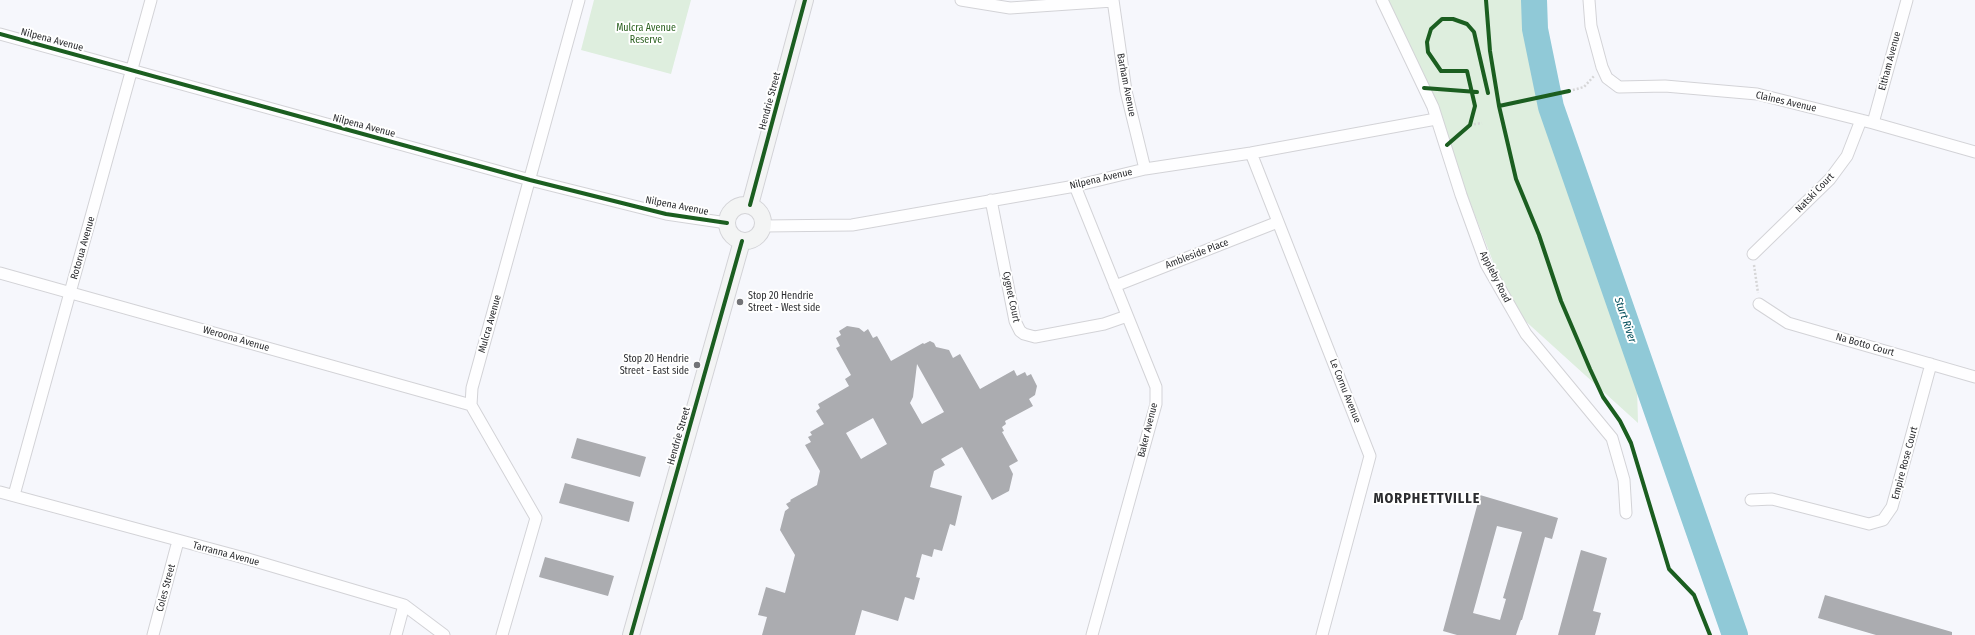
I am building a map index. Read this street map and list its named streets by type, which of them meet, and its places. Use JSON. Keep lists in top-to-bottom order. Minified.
{"streets":{"street":["Nilpena Avenue","Eltham Avenue","Barham Avenue","Hendrie Street","Claines Avenue","Natski Court","Rotorua Avenue","Ambleside Place","Appleby Road","Cygnet Court","Mulcra Avenue","Weroona Avenue","Na Botto Court","Le Cornu Avenue","Baker Avenue","Empire Rose Court","Tarranna Avenue","Coles Street"]},"crossings":[["Nilpena Avenue","Barham Avenue"],["Nilpena Avenue","Hendrie Street"],["Nilpena Avenue","Rotorua Avenue"],["Nilpena Avenue","Appleby Road"],["Nilpena Avenue","Cygnet Court"],["Nilpena Avenue","Mulcra Avenue"],["Nilpena Avenue","Le Cornu Avenue"],["Nilpena Avenue","Baker Avenue"],["Eltham Avenue","Claines Avenue"],["Claines Avenue","Natski Court"],["Rotorua Avenue","Weroona Avenue"],["Rotorua Avenue","Tarranna Avenue"],["Ambleside Place","Le Cornu Avenue"],["Ambleside Place","Baker Avenue"],["Cygnet Court","Baker Avenue"],["Mulcra Avenue","Weroona Avenue"],["Na Botto Court","Empire Rose Court"],["Tarranna Avenue","Coles Street"]],"districts":["MORPHETTVILLE"],"water":["Sturt River"],"parks":["Mulcra Avenue Reserve"],"places":["Stop 20 Hendrie Street - West side","Stop 20 Hendrie Street - East side"]}
